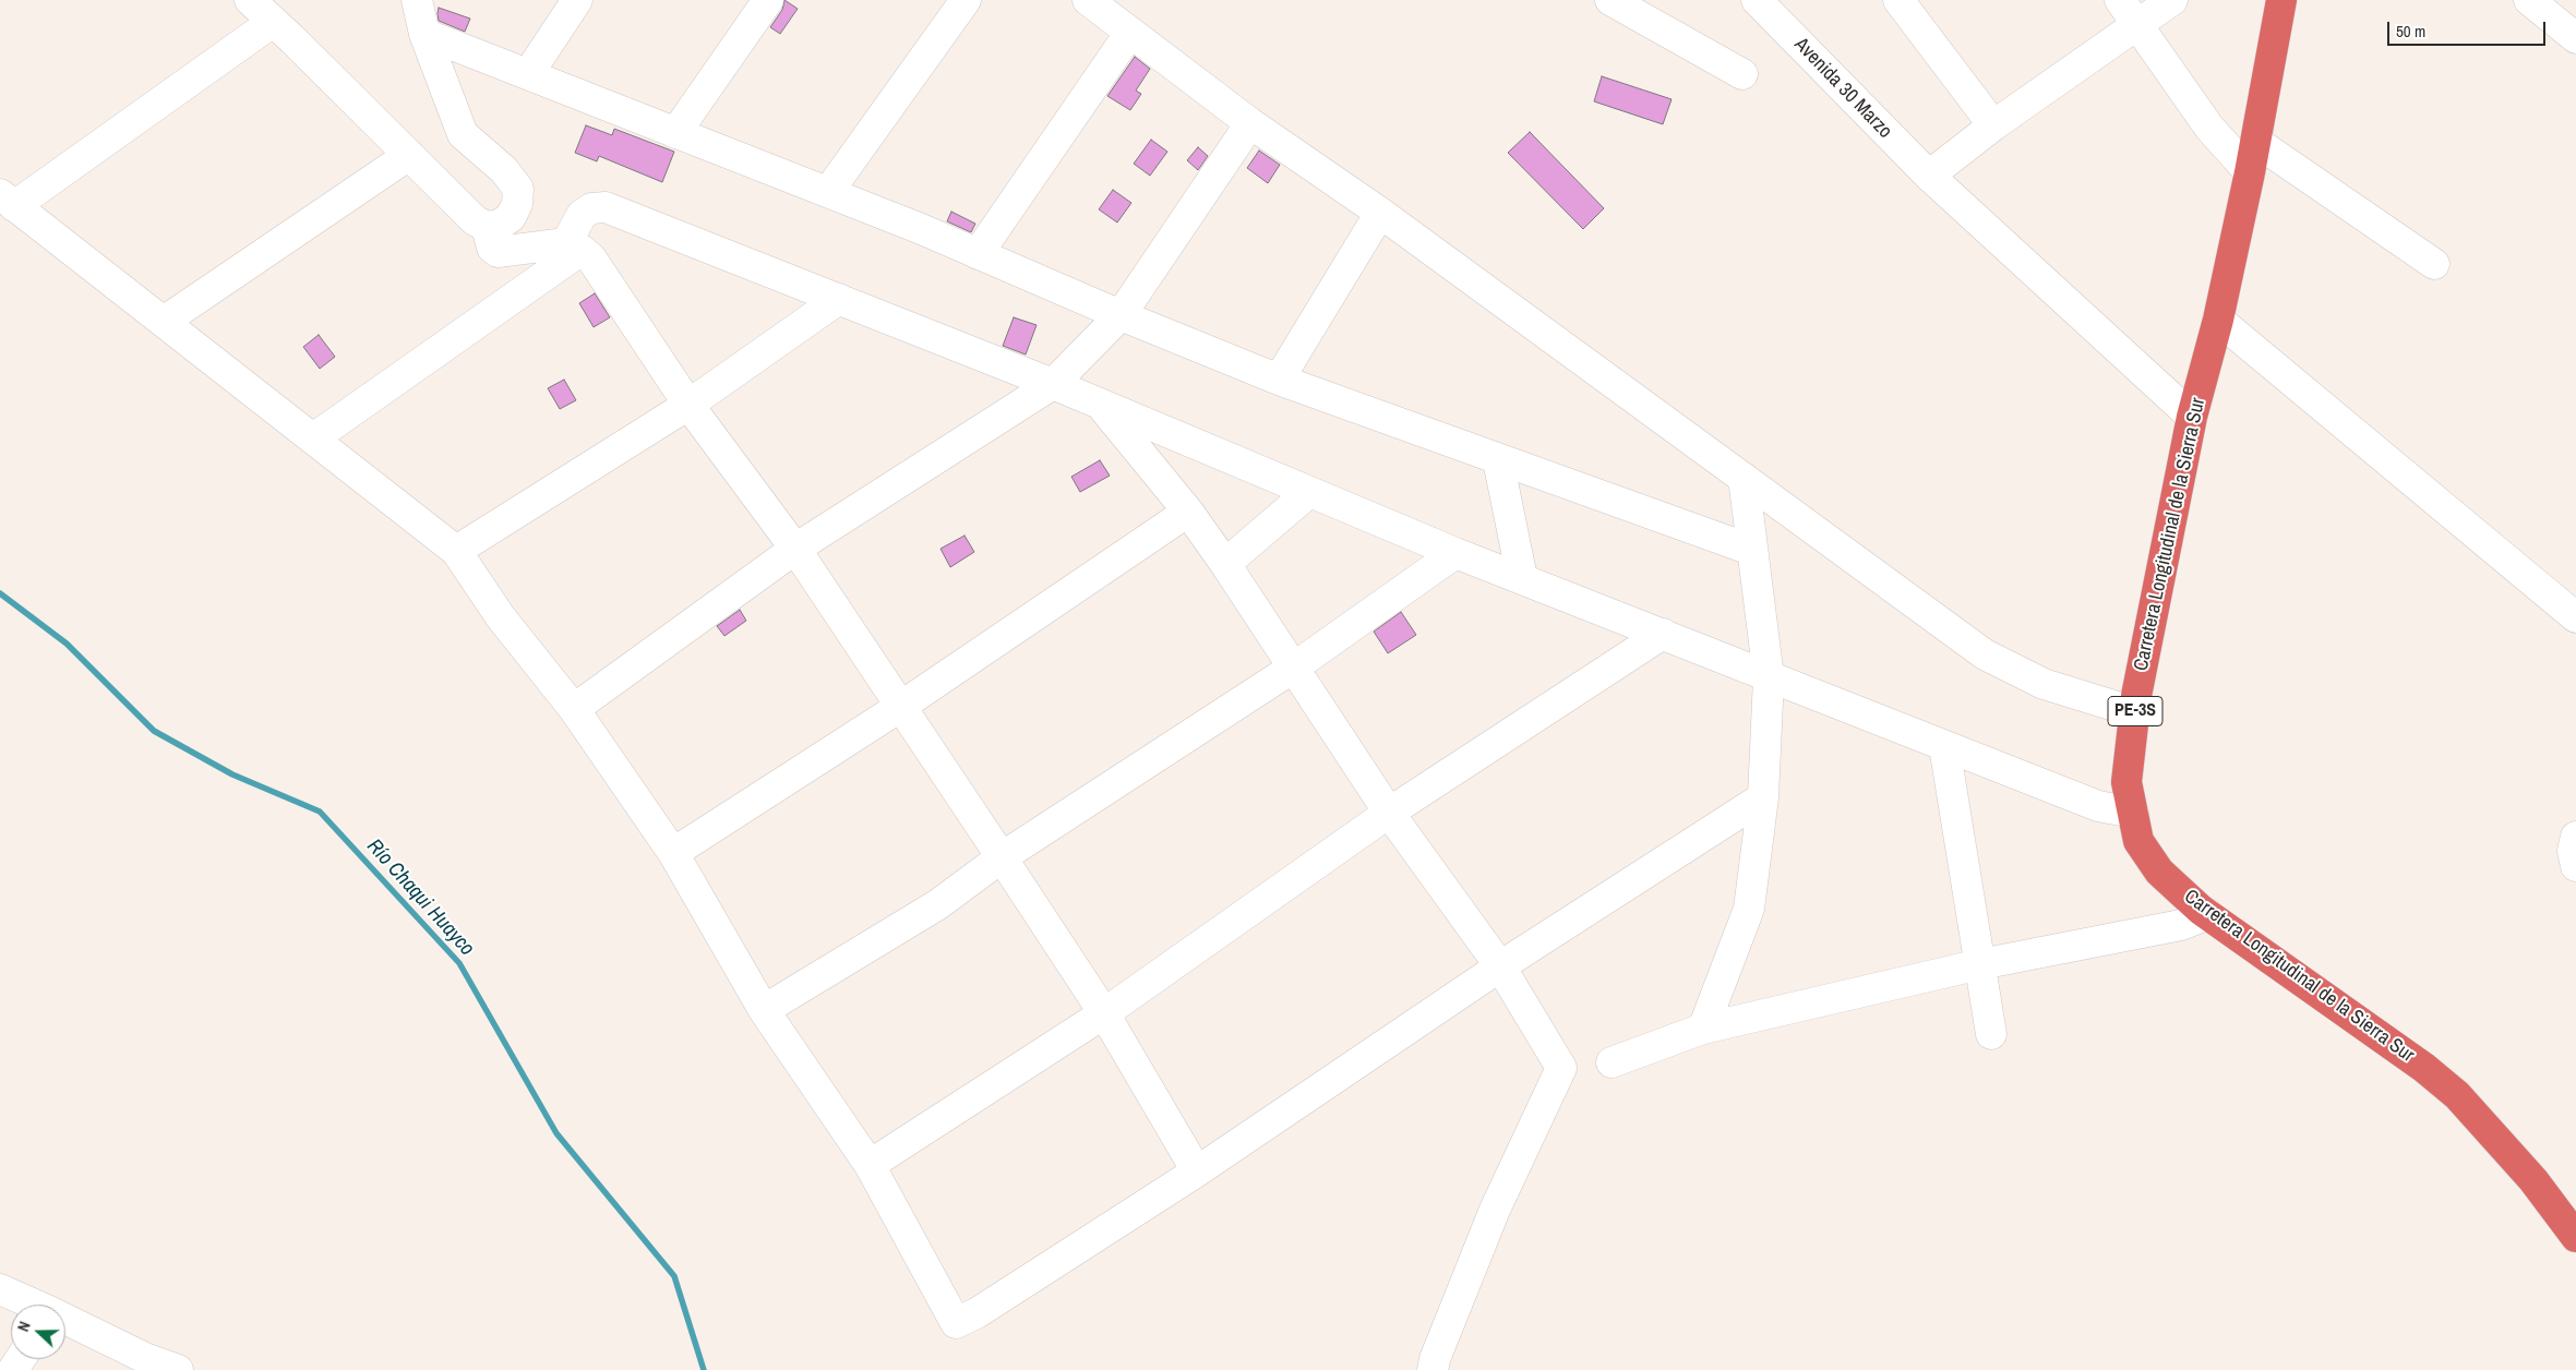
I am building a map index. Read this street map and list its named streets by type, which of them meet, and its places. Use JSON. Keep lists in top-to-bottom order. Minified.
{"streets":{"highway":["Carretera Longitudinal de la Sierra Sur","PE-3S"],"street":["Avenida 30 Marzo"]},"crossings":[["Avenida 30 Marzo","Carretera Longitudinal de la Sierra Sur"]],"water":["Río Chaqui Huayco"],"scale_bar":"50 m","north":"left"}
